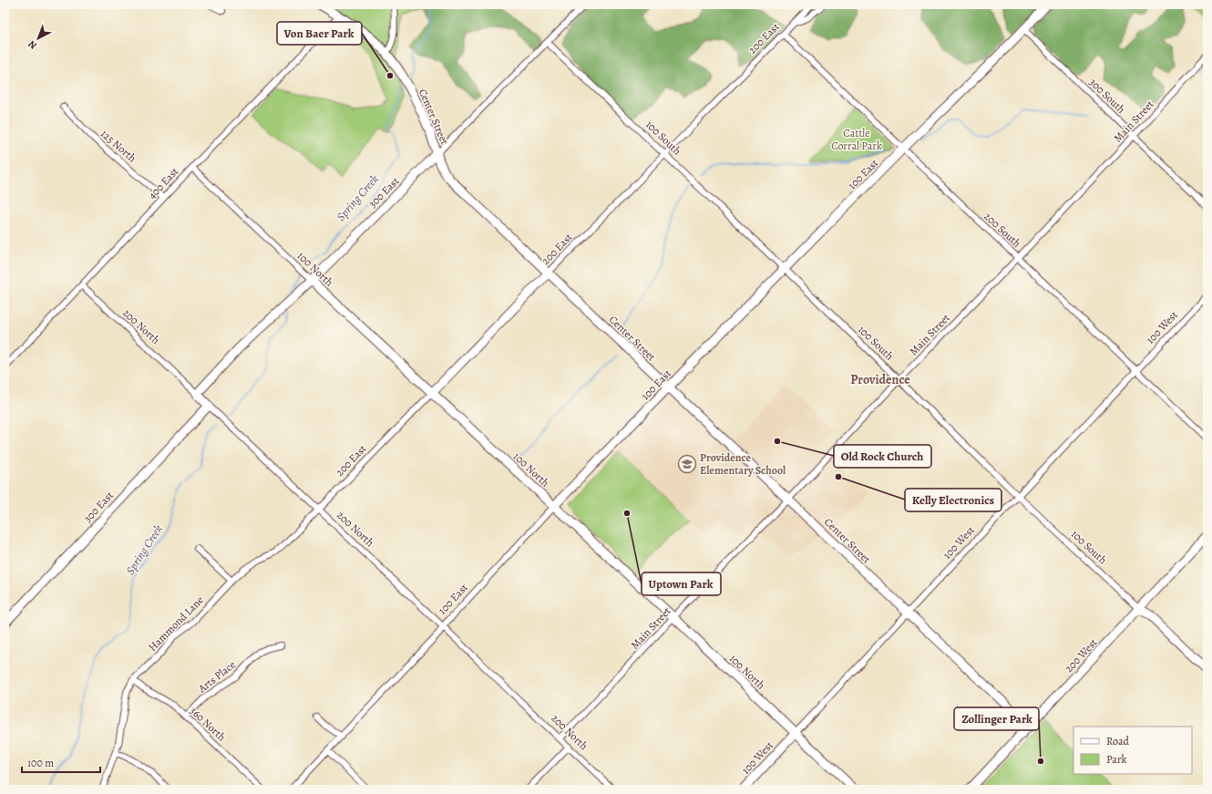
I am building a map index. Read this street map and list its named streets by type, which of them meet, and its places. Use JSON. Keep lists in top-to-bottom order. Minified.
{"streets":{"street":["200 East","300 South","Center Street","Main Street","100 South","125 North","100 East","400 East","300 East","200 South","100 North","200 North","100 West","Hammond Lane","200 West","Arts Place","360 North"]},"crossings":[["200 East","Center Street"],["200 East","100 South"],["200 East","200 South"],["200 East","100 North"],["200 East","200 North"],["200 East","Hammond Lane"],["300 South","Main Street"],["300 South","100 East"],["Center Street","Main Street"],["Center Street","100 East"],["Center Street","400 East"],["Center Street","300 East"],["Center Street","100 West"],["Center Street","200 West"],["Main Street","100 South"],["Main Street","200 South"],["Main Street","100 North"],["Main Street","200 North"],["100 South","100 East"],["100 South","300 East"],["100 South","100 West"],["100 South","200 West"],["125 North","400 East"],["100 East","200 South"],["100 East","100 North"],["100 East","200 North"],["400 East","100 North"],["400 East","200 North"],["300 East","100 North"],["300 East","200 North"],["200 South","100 West"],["100 North","100 West"],["200 North","Hammond Lane"],["Hammond Lane","360 North"],["Arts Place","360 North"]],"districts":["Providence"],"water":["Spring Creek"],"parks":["Cattle Corral Park"],"places":{"other":["Von Baer Park","Old Rock Church","Kelly Electronics","Uptown Park","Zollinger Park"],"school or university":["Providence Elementary School"]},"legend":["Road","Park"],"scale_bar":"100 m","north":"bottom left"}
